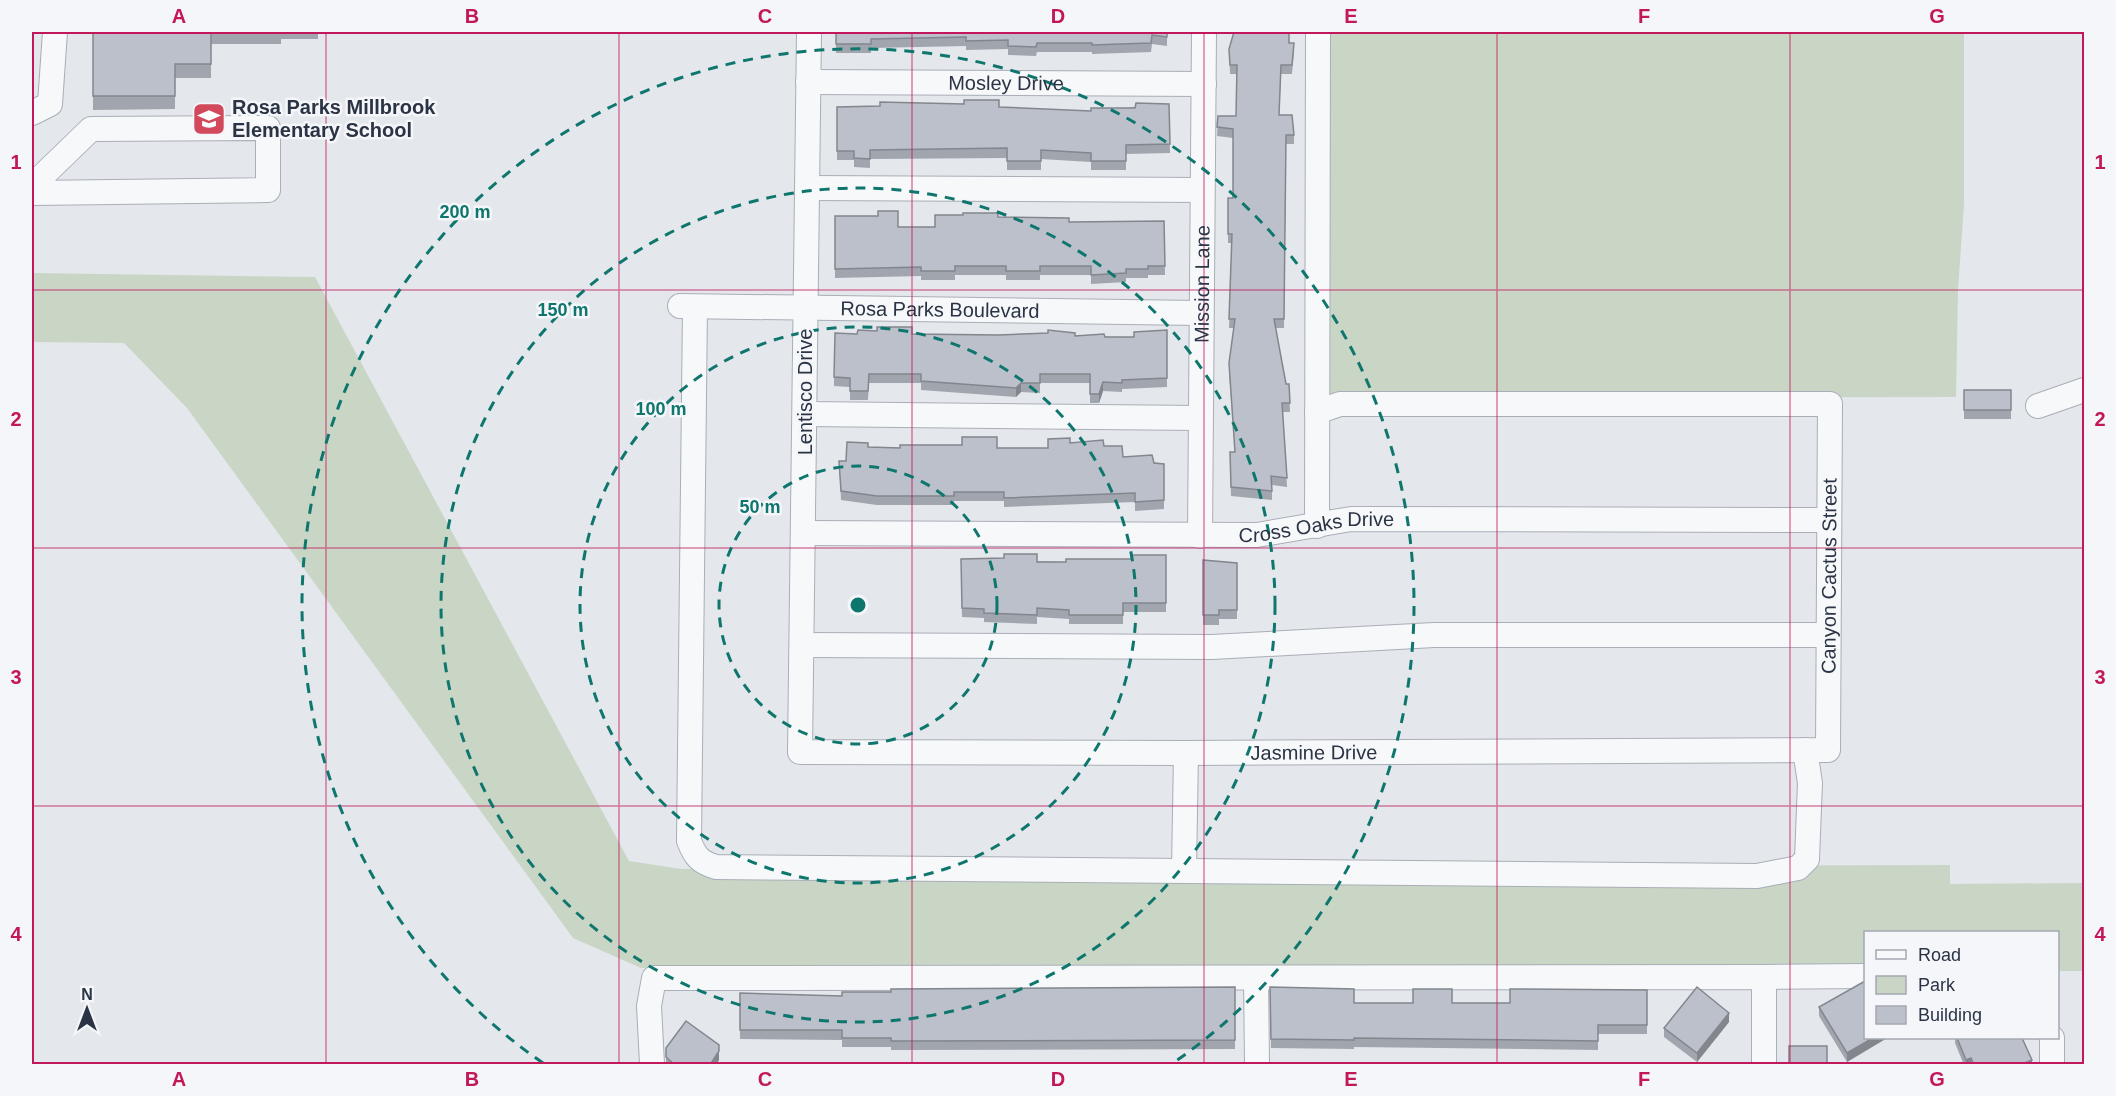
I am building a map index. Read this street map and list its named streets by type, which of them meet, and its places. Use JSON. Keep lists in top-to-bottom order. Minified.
{"streets":{"street":["Mosley Drive","Mission Lane","Rosa Parks Boulevard","Lentisco Drive","Cross Oaks Drive","Canyon Cactus Street","Jasmine Drive"]},"crossings":[["Mosley Drive","Mission Lane"],["Mosley Drive","Lentisco Drive"],["Mission Lane","Rosa Parks Boulevard"],["Mission Lane","Cross Oaks Drive"],["Rosa Parks Boulevard","Lentisco Drive"],["Rosa Parks Boulevard","Canyon Cactus Street"],["Lentisco Drive","Cross Oaks Drive"],["Lentisco Drive","Jasmine Drive"],["Cross Oaks Drive","Canyon Cactus Street"],["Canyon Cactus Street","Jasmine Drive"]],"places":{"school or university":["Rosa Parks Millbrook Elementary School"]},"legend":["Road","Park","Building"],"north":"top","grid":{"columns":["A","B","C","D","E","F","G"],"rows":["1","2","3","4"]},"rings":["200 m","150 m","100 m","50 m"]}
